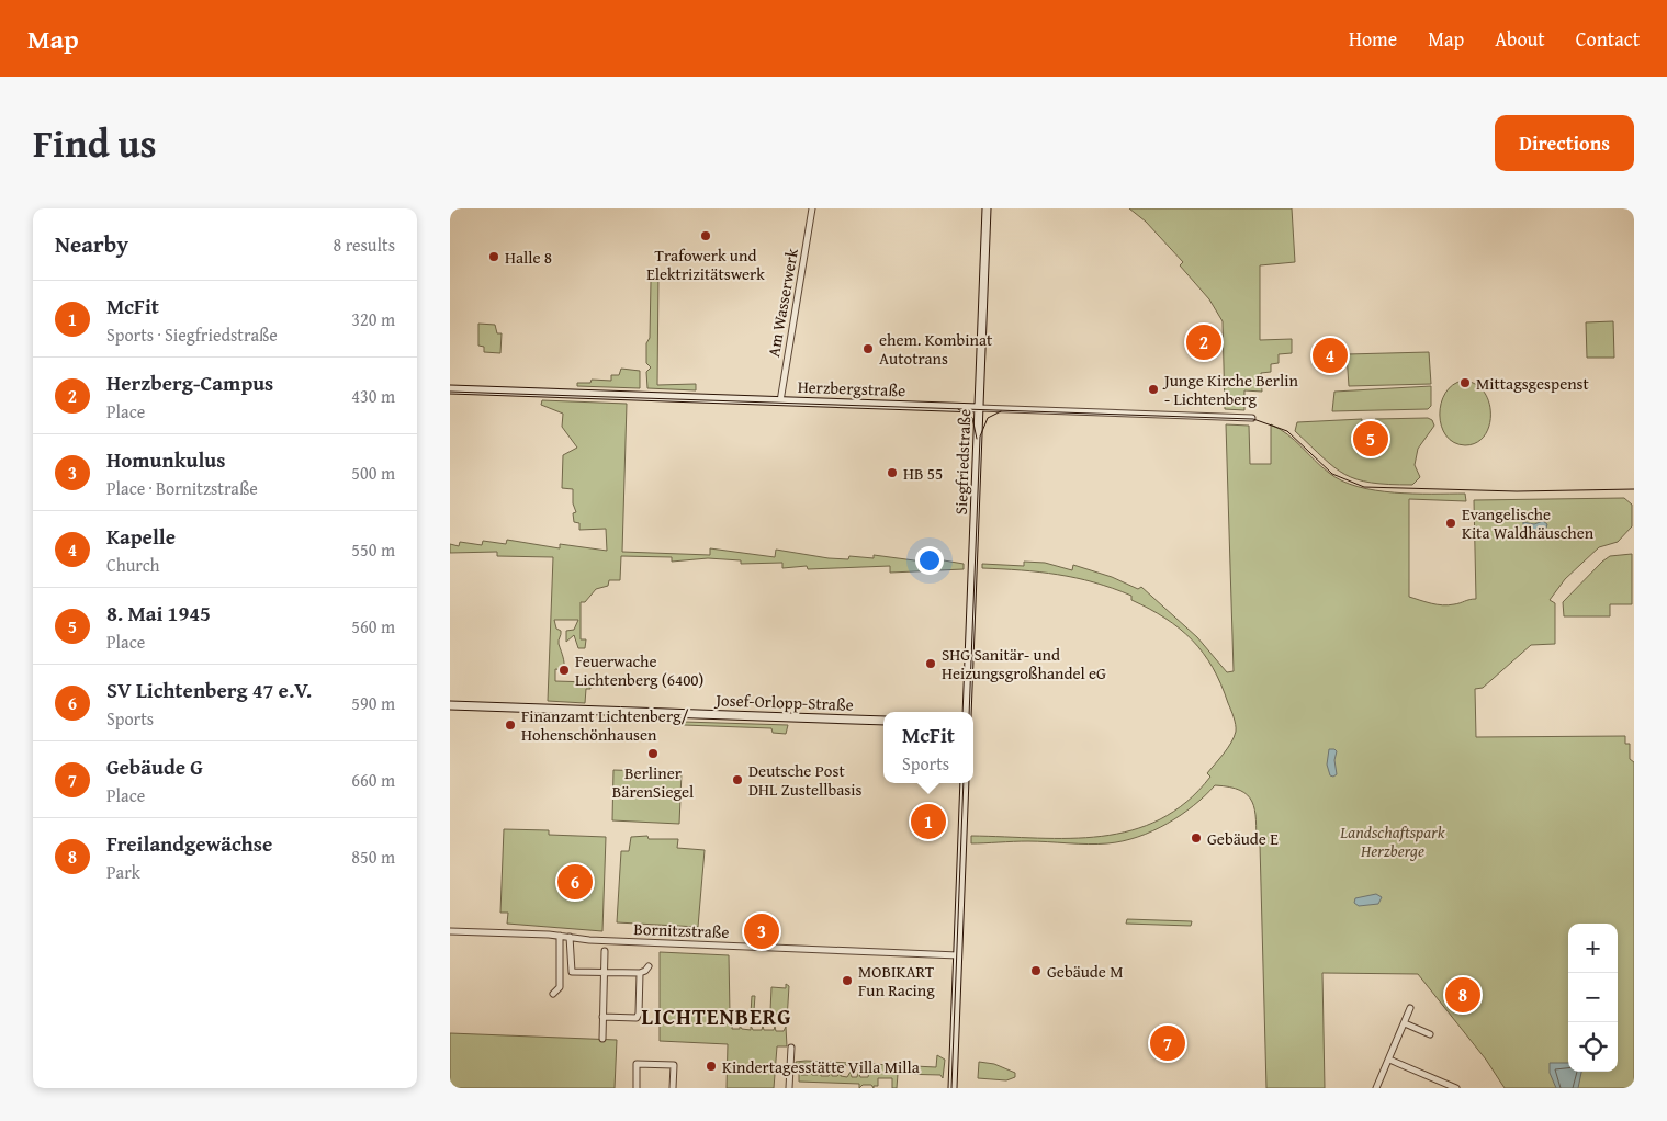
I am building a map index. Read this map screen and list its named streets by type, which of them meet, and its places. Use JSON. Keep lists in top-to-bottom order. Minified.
{"streets":{"street":["Am Wasserwerk","Herzbergstraße","Siegfriedstraße","Josef-Orlopp-Straße","Bornitzstraße"]},"crossings":[["Am Wasserwerk","Herzbergstraße"],["Herzbergstraße","Siegfriedstraße"]],"districts":["LICHTENBERG"],"parks":["Landschaftspark Herzberge"],"places":["Trafowerk und Elektrizitätswerk","Halle 8","ehem. Kombinat Autotrans","Mittagsgespenst","Junge Kirche Berlin - Lichtenberg","HB 55","Evangelische Kita Waldhäuschen","SHG Sanitär- und Heizungsgroßhandel eG","Feuerwache Lichtenberg (6400)","Finanzamt Lichtenberg/ Hohenschönhausen","Berliner BärenSiegel","Deutsche Post DHL Zustellbasis","Gebäude E","Gebäude M","MOBIKART Fun Racing","Kindertagesstätte Villa Milla"],"page":{"header":"Map","nav":["Home","Map","About","Contact"],"title":"Find us","buttons":"Directions","heading":["Nearby","8 results"],"list":[{"mark":"1","name":"McFit","note":"Sports · Siegfriedstraße","value":"320 m"},{"mark":"2","name":"Herzberg-Campus","note":"Place","value":"430 m"},{"mark":"3","name":"Homunkulus","note":"Place · Bornitzstraße","value":"500 m"},{"mark":"4","name":"Kapelle","note":"Church","value":"550 m"},{"mark":"5","name":"8. Mai 1945","note":"Place","value":"560 m"},{"mark":"6","name":"SV Lichtenberg 47 e.V.","note":"Sports","value":"590 m"},{"mark":"7","name":"Gebäude G","note":"Place","value":"660 m"},{"mark":"8","name":"Freilandgewächse","note":"Park","value":"850 m"}],"pins":["2","4","5","1","6","3","8","7"],"popup":["McFit","Sports"],"map_buttons":["+","−"]}}
